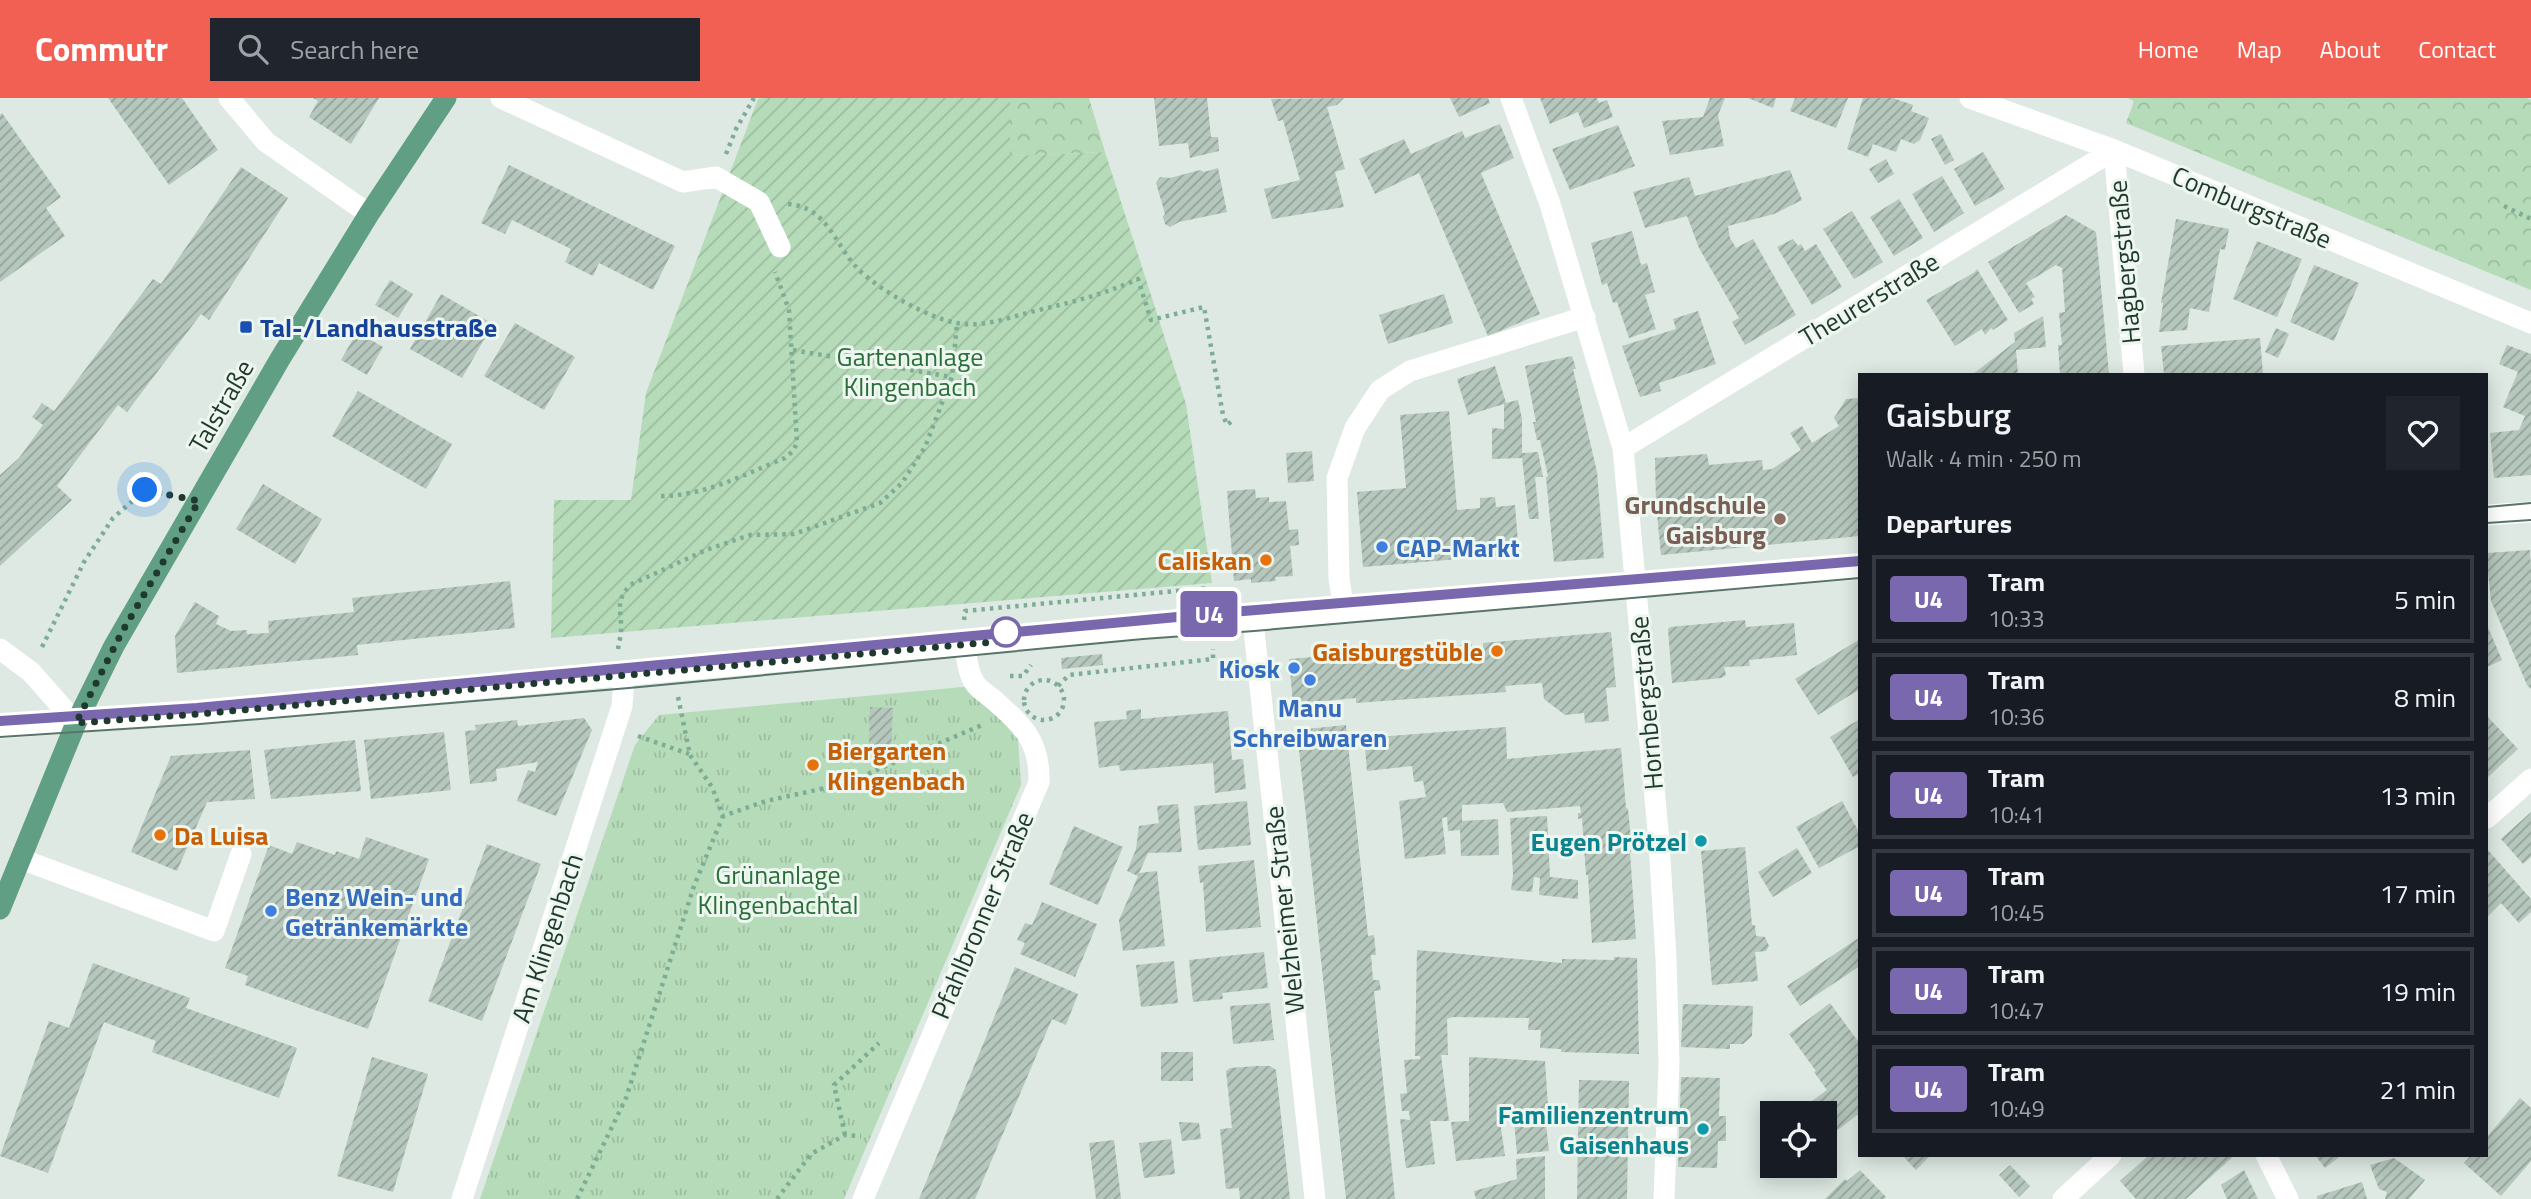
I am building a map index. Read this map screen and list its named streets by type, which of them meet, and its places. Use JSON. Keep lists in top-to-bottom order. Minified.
{"streets":{"main road":["Talstraße"],"street":["Comburgstraße","Hagbergstraße","Theurerstraße","Hornbergstraße","Welzheimer Straße","Pfahlbronner Straße","Am Klingenbach"]},"crossings":[["Comburgstraße","Hagbergstraße"],["Comburgstraße","Theurerstraße"],["Hagbergstraße","Theurerstraße"],["Theurerstraße","Hornbergstraße"]],"parks":["Gartenanlage Klingenbach","Grünanlage Klingenbachtal"],"places":{"transit":["Tal-/Landhausstraße"],"other":["Grundschule Gaisburg","CAP-Markt","Caliskan","Gaisburgstüble","Kiosk","Manu Schreibwaren","Biergarten Klingenbach","Da Luisa","Eugen Prötzel","Benz Wein- und Getränkemärkte","Familienzentrum Gaisenhaus"]},"lines":["tram line U4"],"page":{"header":"Commutr","search":"Search here","nav":["Home","Map","About","Contact"],"on_map":"U4","heading":[["Gaisburg","Walk · 4 min · 250 m"],"Departures"],"list":[{"mark":"U4","name":"Tram","note":"10:33","value":"5 min"},{"mark":"U4","name":"Tram","note":"10:36","value":"8 min"},{"mark":"U4","name":"Tram","note":"10:41","value":"13 min"},{"mark":"U4","name":"Tram","note":"10:45","value":"17 min"},{"mark":"U4","name":"Tram","note":"10:47","value":"19 min"},{"mark":"U4","name":"Tram","note":"10:49","value":"21 min"}]}}
